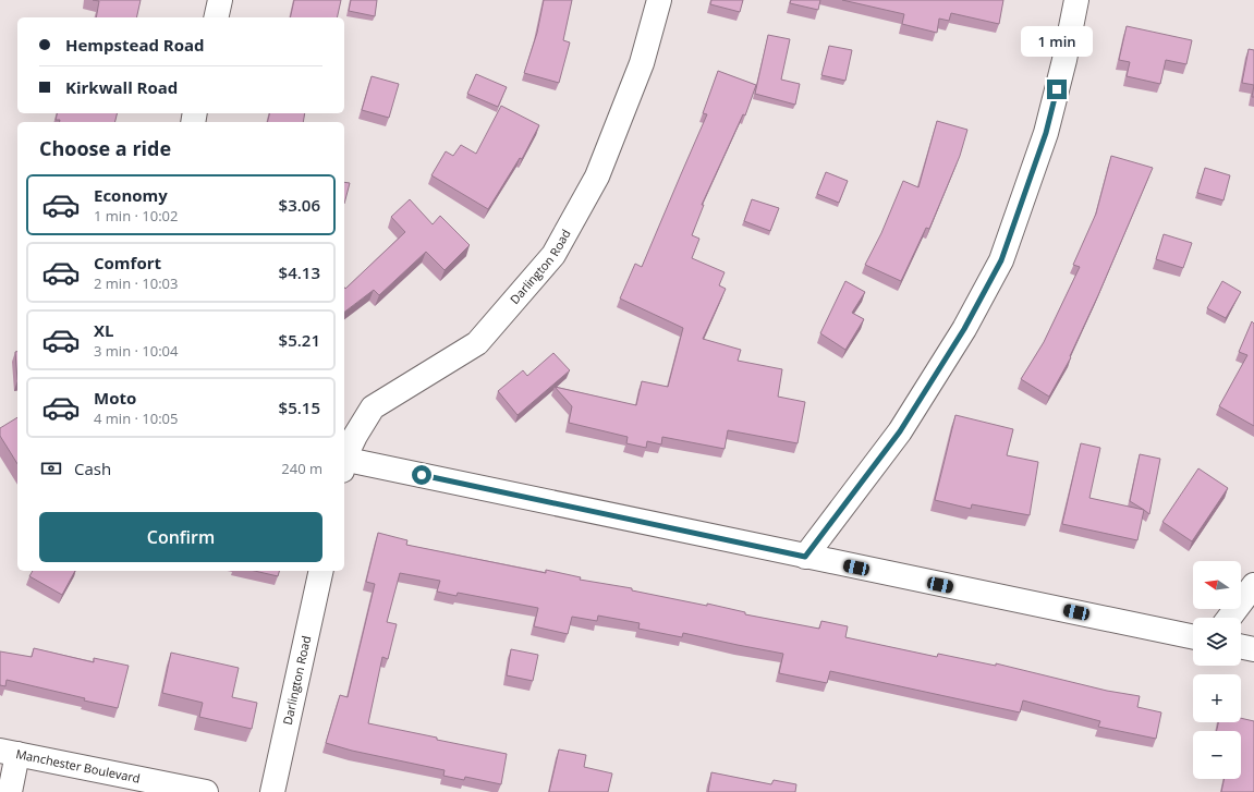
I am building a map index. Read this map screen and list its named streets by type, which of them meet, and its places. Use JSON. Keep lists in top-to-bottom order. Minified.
{"streets":{"street":["Darlington Road","Manchester Boulevard"]},"north":"left","page":{"banner":["Hempstead Road","Kirkwall Road"],"bubble":"1 min","heading":"Choose a ride","list":[{"name":"Economy","note":"1 min · 10:02","value":"$3.06"},{"name":"Comfort","note":"2 min · 10:03","value":"$4.13"},{"name":"XL","note":"3 min · 10:04","value":"$5.21"},{"name":"Moto","note":"4 min · 10:05","value":"$5.15"}],"pay":["Cash","240 m"],"buttons":"Confirm","map_buttons":["+","−"]}}
